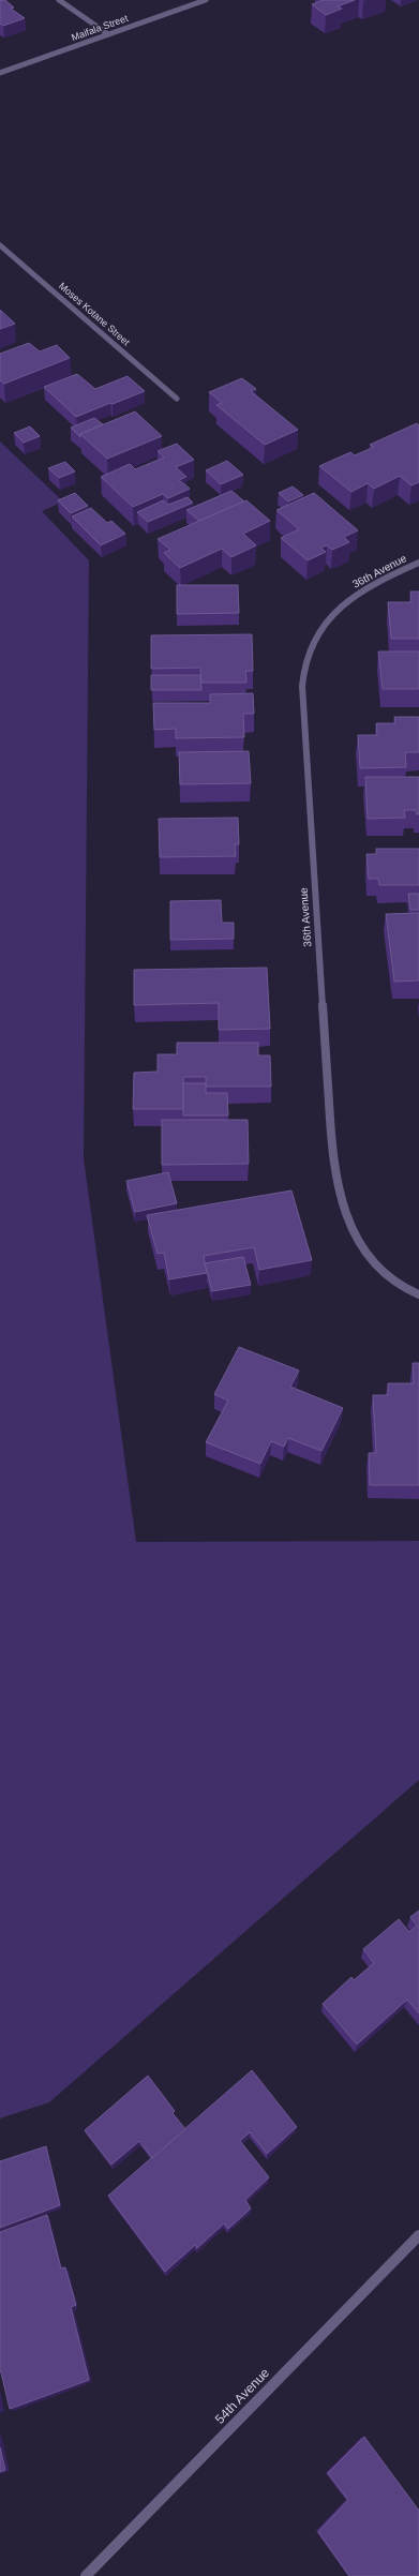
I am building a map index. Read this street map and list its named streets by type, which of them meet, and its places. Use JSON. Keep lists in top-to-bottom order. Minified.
{"streets":{"street":["Maifala Street","Moses Kotane Street","36th Avenue","54th Avenue"]}}
